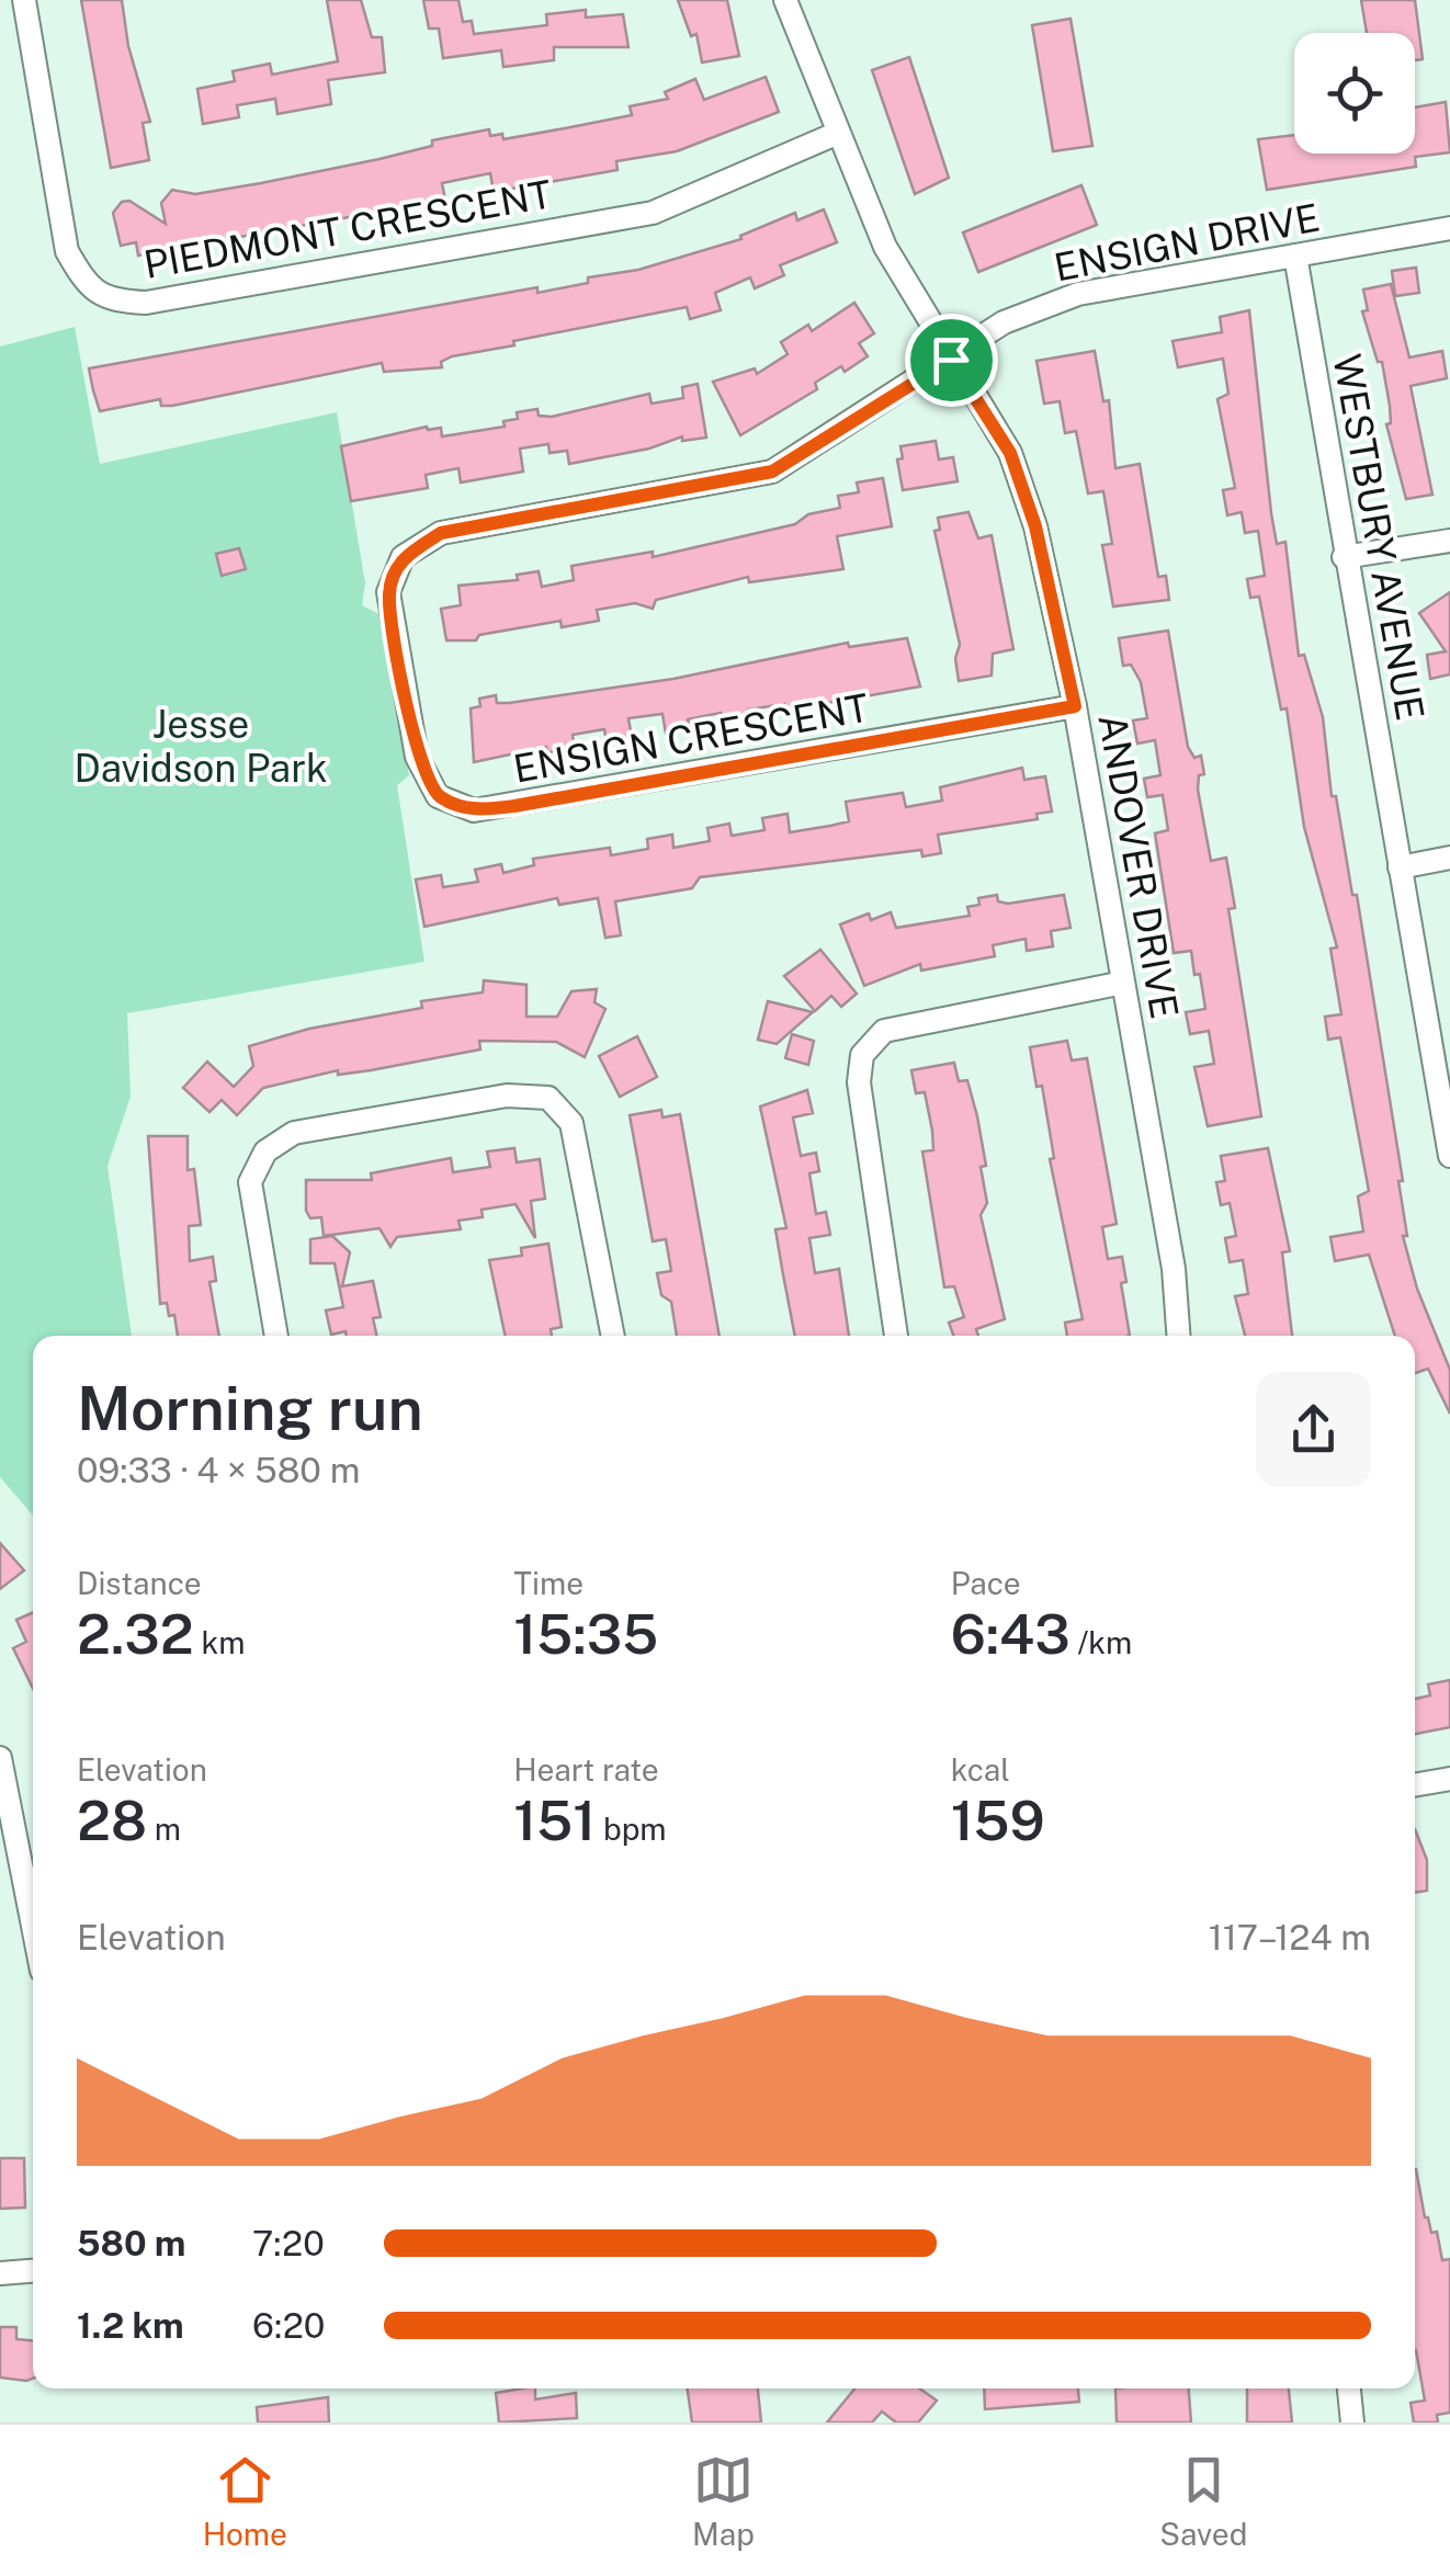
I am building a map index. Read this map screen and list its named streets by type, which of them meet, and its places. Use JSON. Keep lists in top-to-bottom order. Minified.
{"streets":{"street":["PIEDMONT CRESCENT","ENSIGN DRIVE","WESTBURY AVENUE","ENSIGN CRESCENT","ANDOVER DRIVE"]},"crossings":[["PIEDMONT CRESCENT","ANDOVER DRIVE"],["ENSIGN DRIVE","WESTBURY AVENUE"],["ENSIGN DRIVE","ENSIGN CRESCENT"],["ENSIGN DRIVE","ANDOVER DRIVE"],["ENSIGN CRESCENT","ANDOVER DRIVE"]],"parks":["Jesse Davidson Park"],"page":{"heading":["Morning run","09:33 · 4 × 580 m"],"stats":[["Distance","2.32 km"],["Time","15:35"],["Pace","6:43 /km"],["Elevation","28 m"],["Heart rate","151 bpm"],["kcal","159"]],"chart":["Elevation","117–124 m"],"list":[{"name":"580 m","note":"7:20"},{"name":"1.2 km","note":"6:20"}],"tabs":["Home","Map","Saved"]}}
